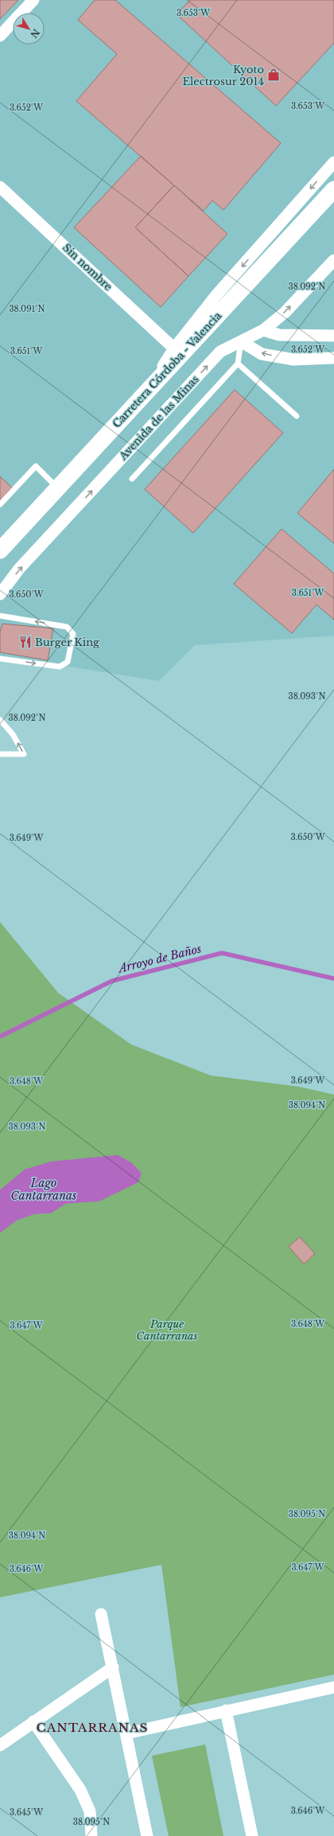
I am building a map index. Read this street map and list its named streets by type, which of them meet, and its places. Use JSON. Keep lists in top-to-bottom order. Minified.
{"streets":{"main road":["Carretera Córdoba - Valencia"],"street":["Sin nombre","Avenida de las Minas"]},"districts":["CANTARRANAS"],"water":["Arroyo de Baños","Lago Cantarranas"],"parks":["Parque Cantarranas"],"places":{"shop":["Kyoto Electrosur 2014"],"restaurant":["Burger King"]},"north":"bottom right","coordinates":["3.653°W","3.652°W","38.092°N","38.091°N","3.651°W","3.650°W","38.093°N","3.649°W","3.648°W","38.094°N","3.647°W","38.095°N","3.646°W","3.645°W"]}
